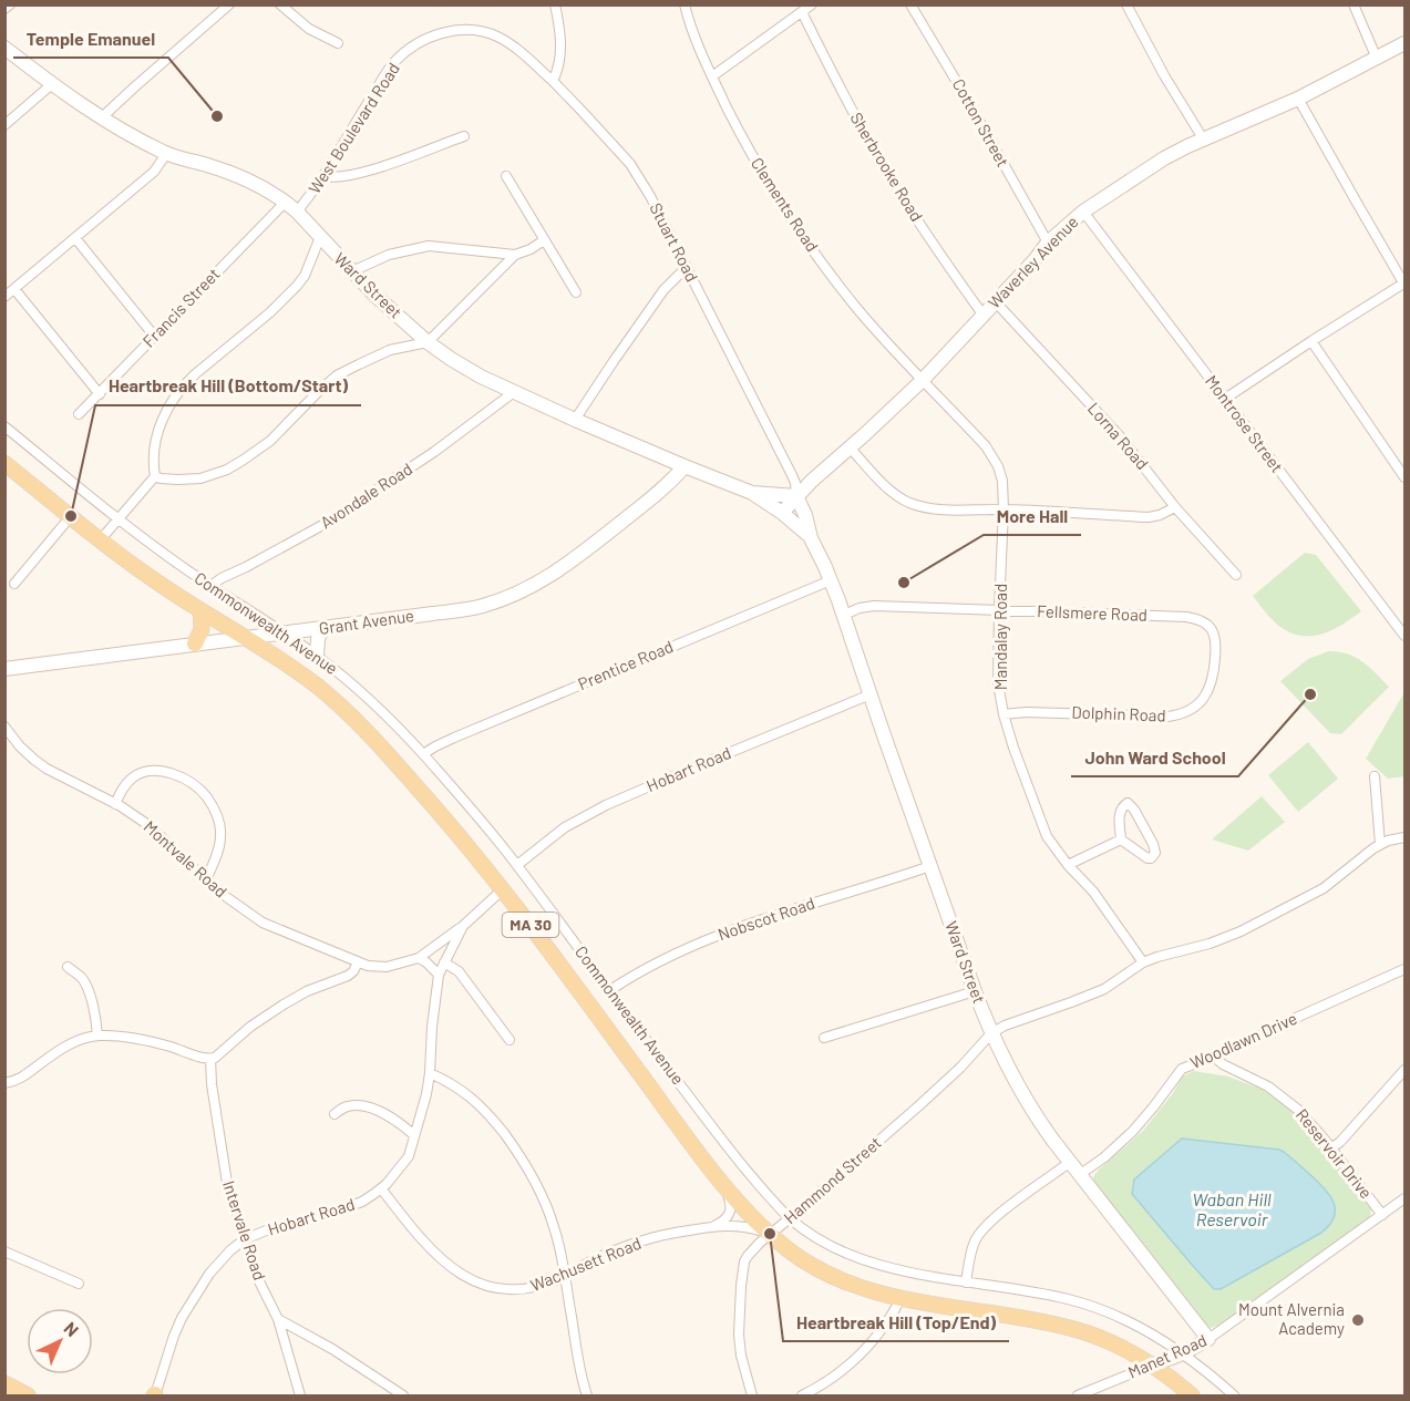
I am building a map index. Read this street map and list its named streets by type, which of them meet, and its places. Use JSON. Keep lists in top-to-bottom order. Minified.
{"streets":{"main road":["Commonwealth Avenue","MA 30"],"street":["Cotton Street","West Boulevard Road","Sherbrooke Road","Clements Road","Stuart Road","Waverley Avenue","Ward Street","Francis Street","Montrose Street","Lorna Road","Avondale Road","Fellsmere Road","Grant Avenue","Mandalay Road","Prentice Road","Dolphin Road","Hobart Road","Montvale Road","Nobscot Road","Woodlawn Drive","Reservoir Drive","Hammond Street","Intervale Road","Wachusett Road","Manet Road"]},"crossings":[["Cotton Street","Waverley Avenue"],["West Boulevard Road","Stuart Road"],["West Boulevard Road","Ward Street"],["Sherbrooke Road","Waverley Avenue"],["Clements Road","Waverley Avenue"],["Clements Road","Mandalay Road"],["Stuart Road","Waverley Avenue"],["Stuart Road","Ward Street"],["Waverley Avenue","Ward Street"],["Waverley Avenue","Montrose Street"],["Waverley Avenue","Lorna Road"],["Waverley Avenue","Mandalay Road"],["Ward Street","Francis Street"],["Ward Street","Avondale Road"],["Ward Street","Fellsmere Road"],["Ward Street","Grant Avenue"],["Ward Street","Prentice Road"],["Ward Street","Hobart Road"],["Ward Street","Nobscot Road"],["Ward Street","Woodlawn Drive"],["Ward Street","Hammond Street"],["Ward Street","Manet Road"],["Avondale Road","Commonwealth Avenue"],["Fellsmere Road","Mandalay Road"],["Fellsmere Road","Dolphin Road"],["Grant Avenue","Commonwealth Avenue"],["Commonwealth Avenue","Prentice Road"],["Commonwealth Avenue","Hobart Road"],["Commonwealth Avenue","Nobscot Road"],["Commonwealth Avenue","Hammond Street"],["Commonwealth Avenue","Wachusett Road"],["Commonwealth Avenue","Manet Road"],["Mandalay Road","Dolphin Road"],["Hobart Road","Montvale Road"],["Hobart Road","Intervale Road"],["Hobart Road","Wachusett Road"],["Woodlawn Drive","Reservoir Drive"],["Reservoir Drive","Manet Road"],["Hammond Street","Wachusett Road"]],"water":["Waban Hill Reservoir"],"places":["Temple Emanuel","Heartbreak Hill (Bottom/Start)","More Hall","John Ward School","Heartbreak Hill (Top/End)","Mount Alvernia Academy"],"north":"top right"}
